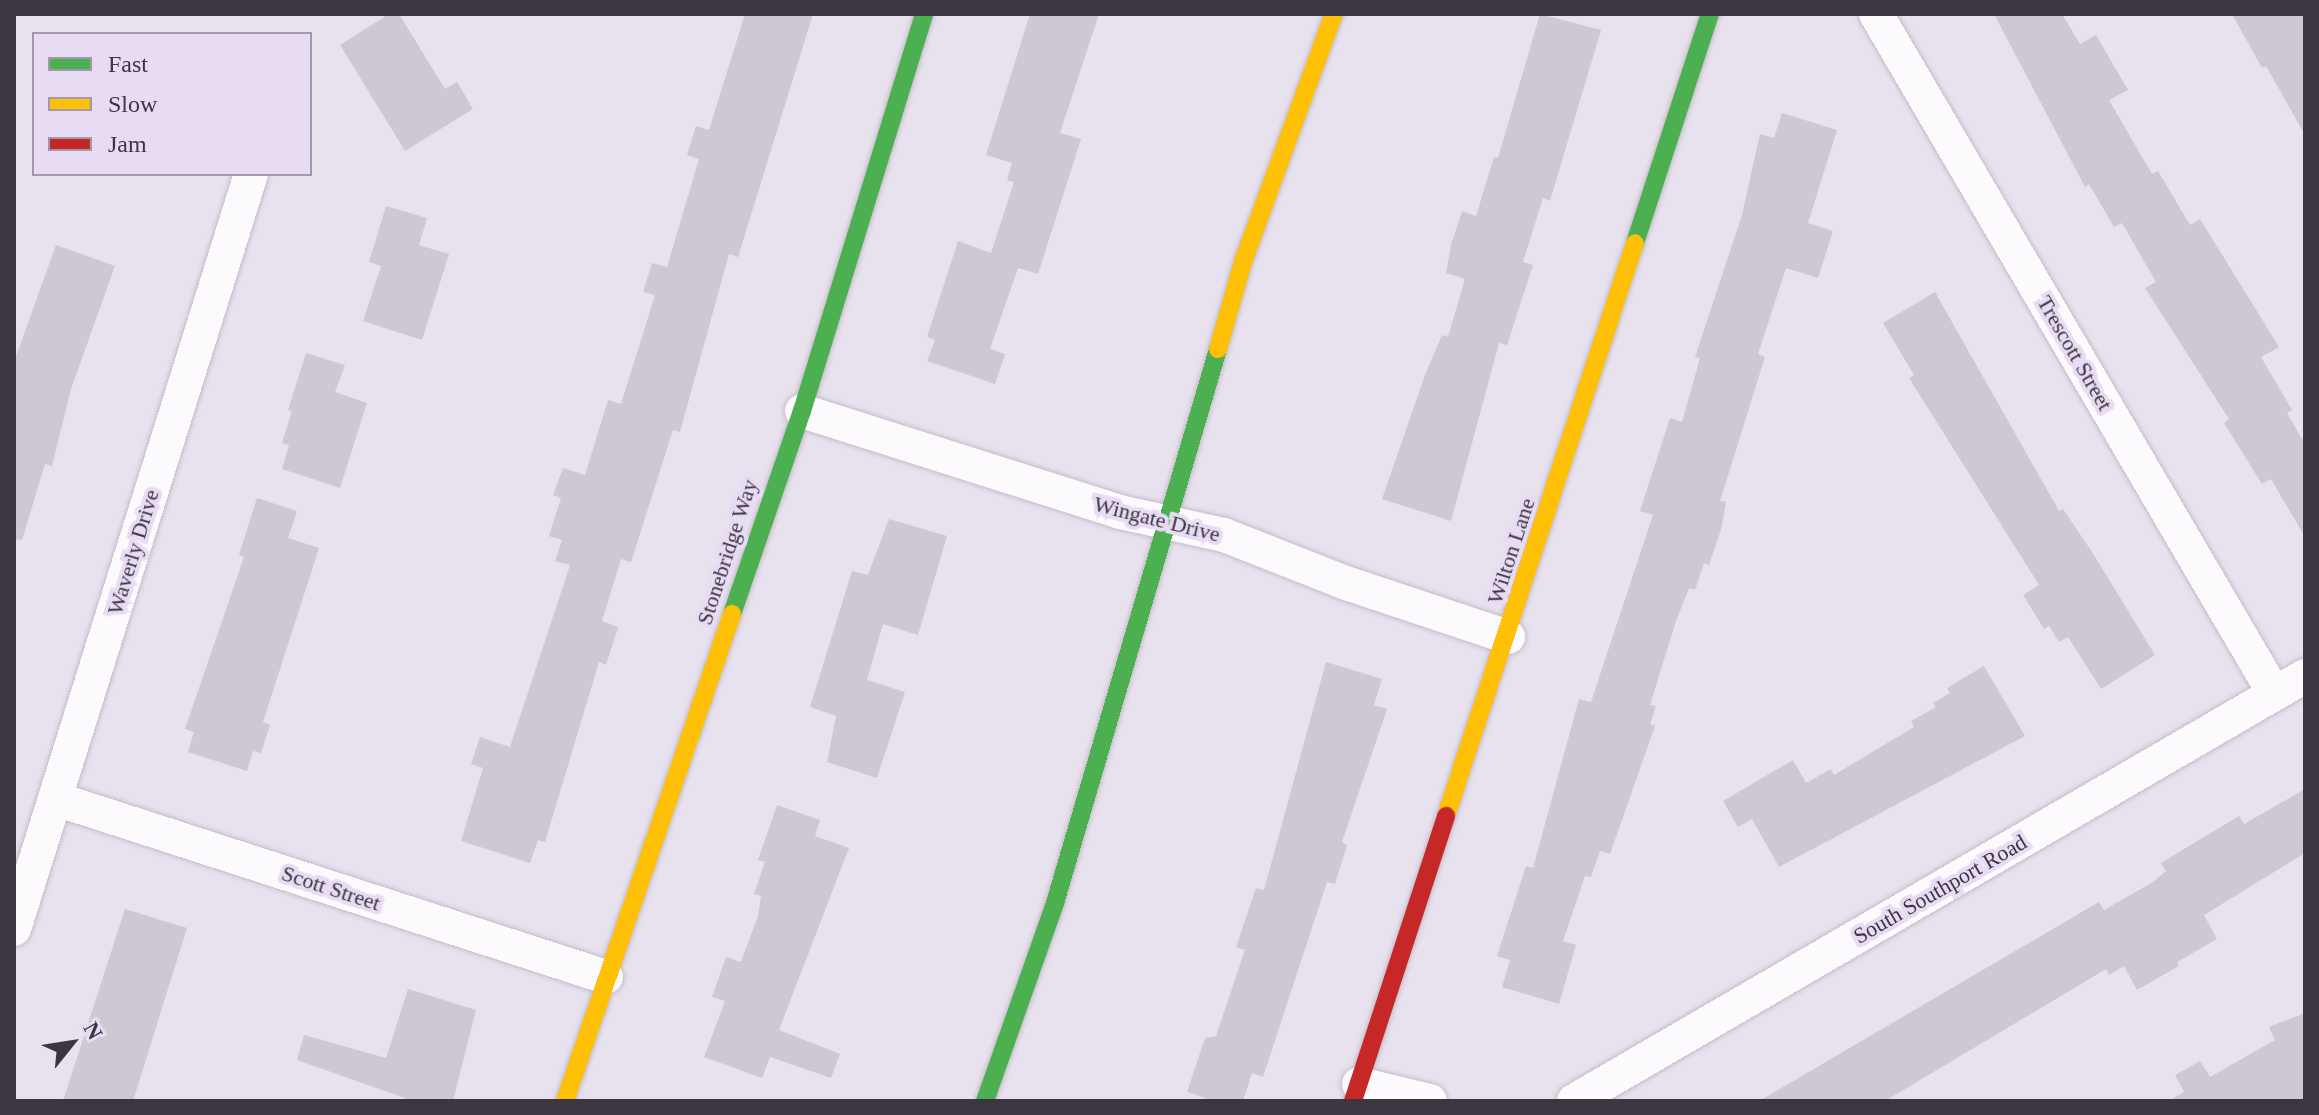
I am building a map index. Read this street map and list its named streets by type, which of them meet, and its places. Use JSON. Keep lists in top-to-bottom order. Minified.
{"streets":{"street":["Trescott Street","Wingate Drive","Wilton Lane","Waverly Drive","Stonebridge Way","Scott Street","South Southport Road"]},"crossings":[["Trescott Street","South Southport Road"],["Wingate Drive","Wilton Lane"],["Wingate Drive","Stonebridge Way"],["Waverly Drive","Scott Street"],["Stonebridge Way","Scott Street"]],"legend":["Fast","Slow","Jam"],"north":"top right"}
